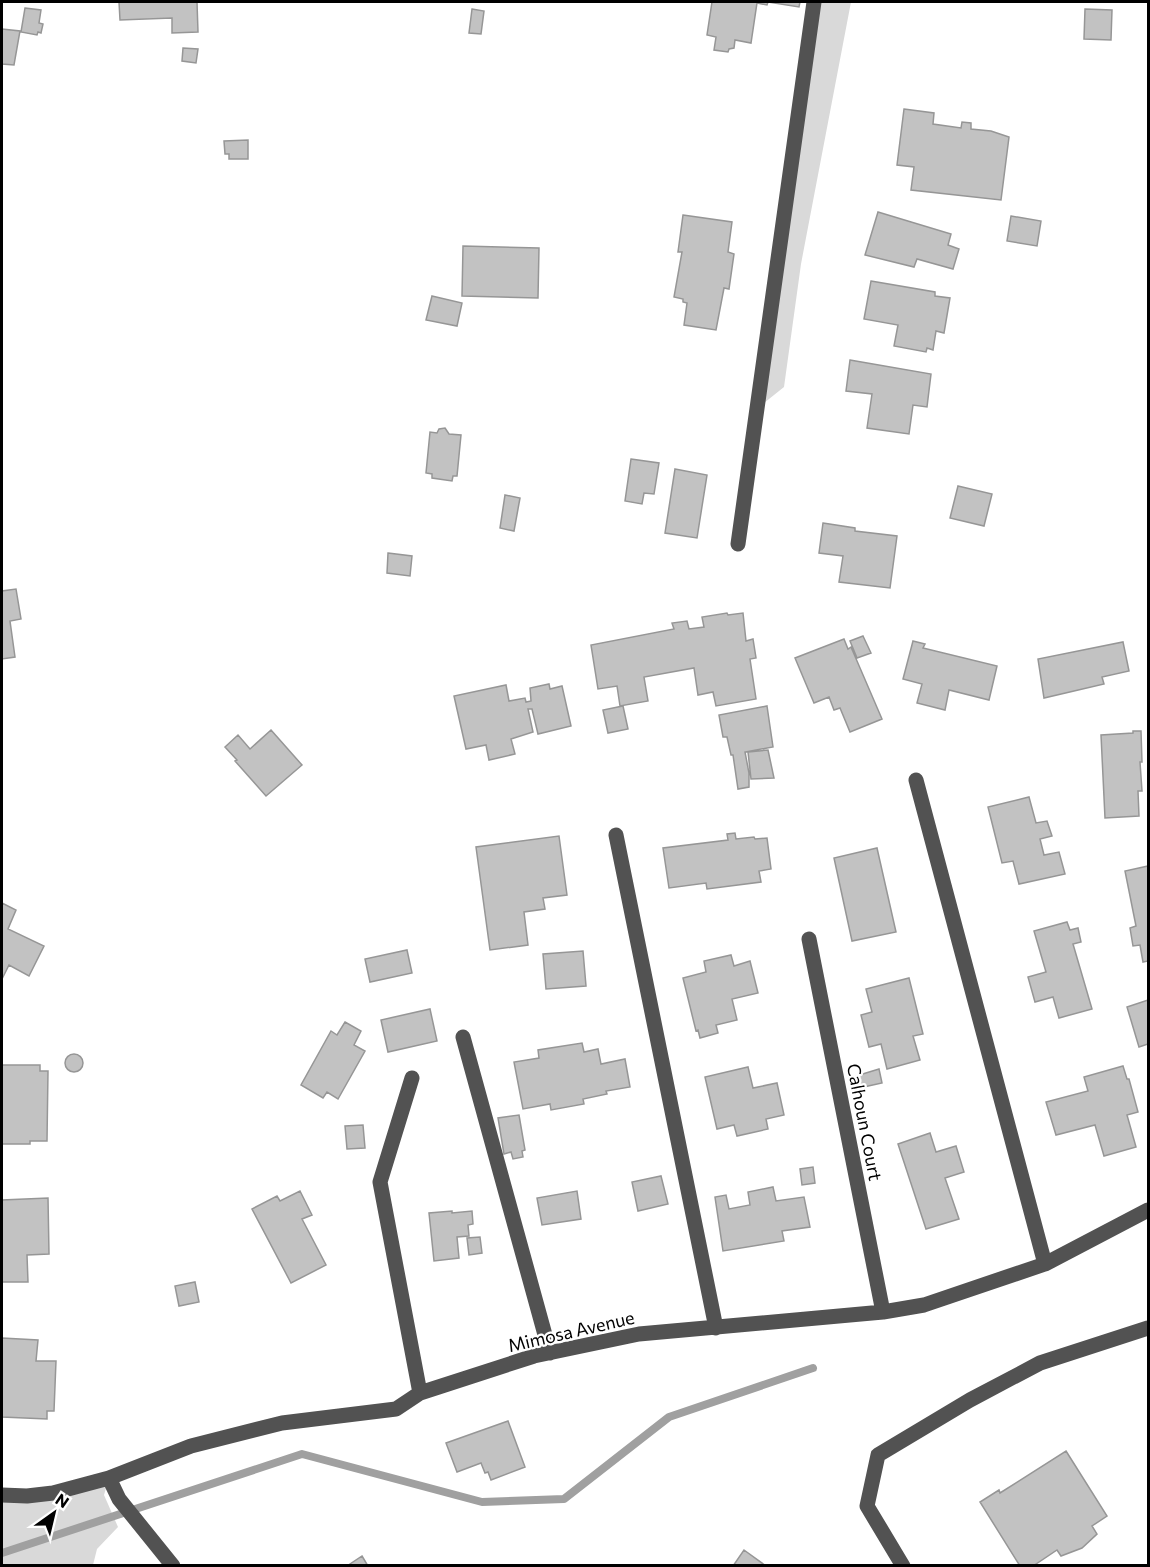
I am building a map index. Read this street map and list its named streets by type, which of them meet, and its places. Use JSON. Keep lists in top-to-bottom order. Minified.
{"streets":{"street":["Calhoun Court","Mimosa Avenue"]},"crossings":[["Calhoun Court","Mimosa Avenue"]],"north":"top right"}
